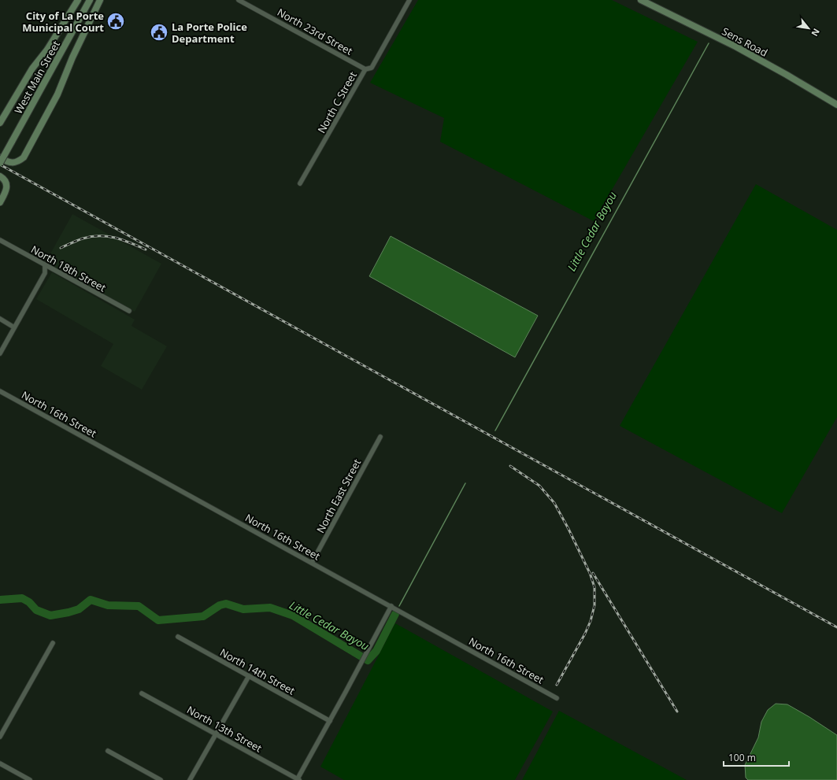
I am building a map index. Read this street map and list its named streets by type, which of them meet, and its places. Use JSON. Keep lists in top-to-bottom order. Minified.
{"streets":{"main road":["Sens Road","West Main Street"],"street":["North 23rd Street","North C Street","North 18th Street","North 16th Street","North East Street","North 14th Street","North 13th Street"]},"crossings":[["North 23rd Street","North C Street"],["North 16th Street","North East Street"]],"water":["Little Cedar Bayou"],"places":{"public building":["City of La Porte Municipal Court","La Porte Police Department"]},"scale_bar":"100 m","north":"bottom right"}
